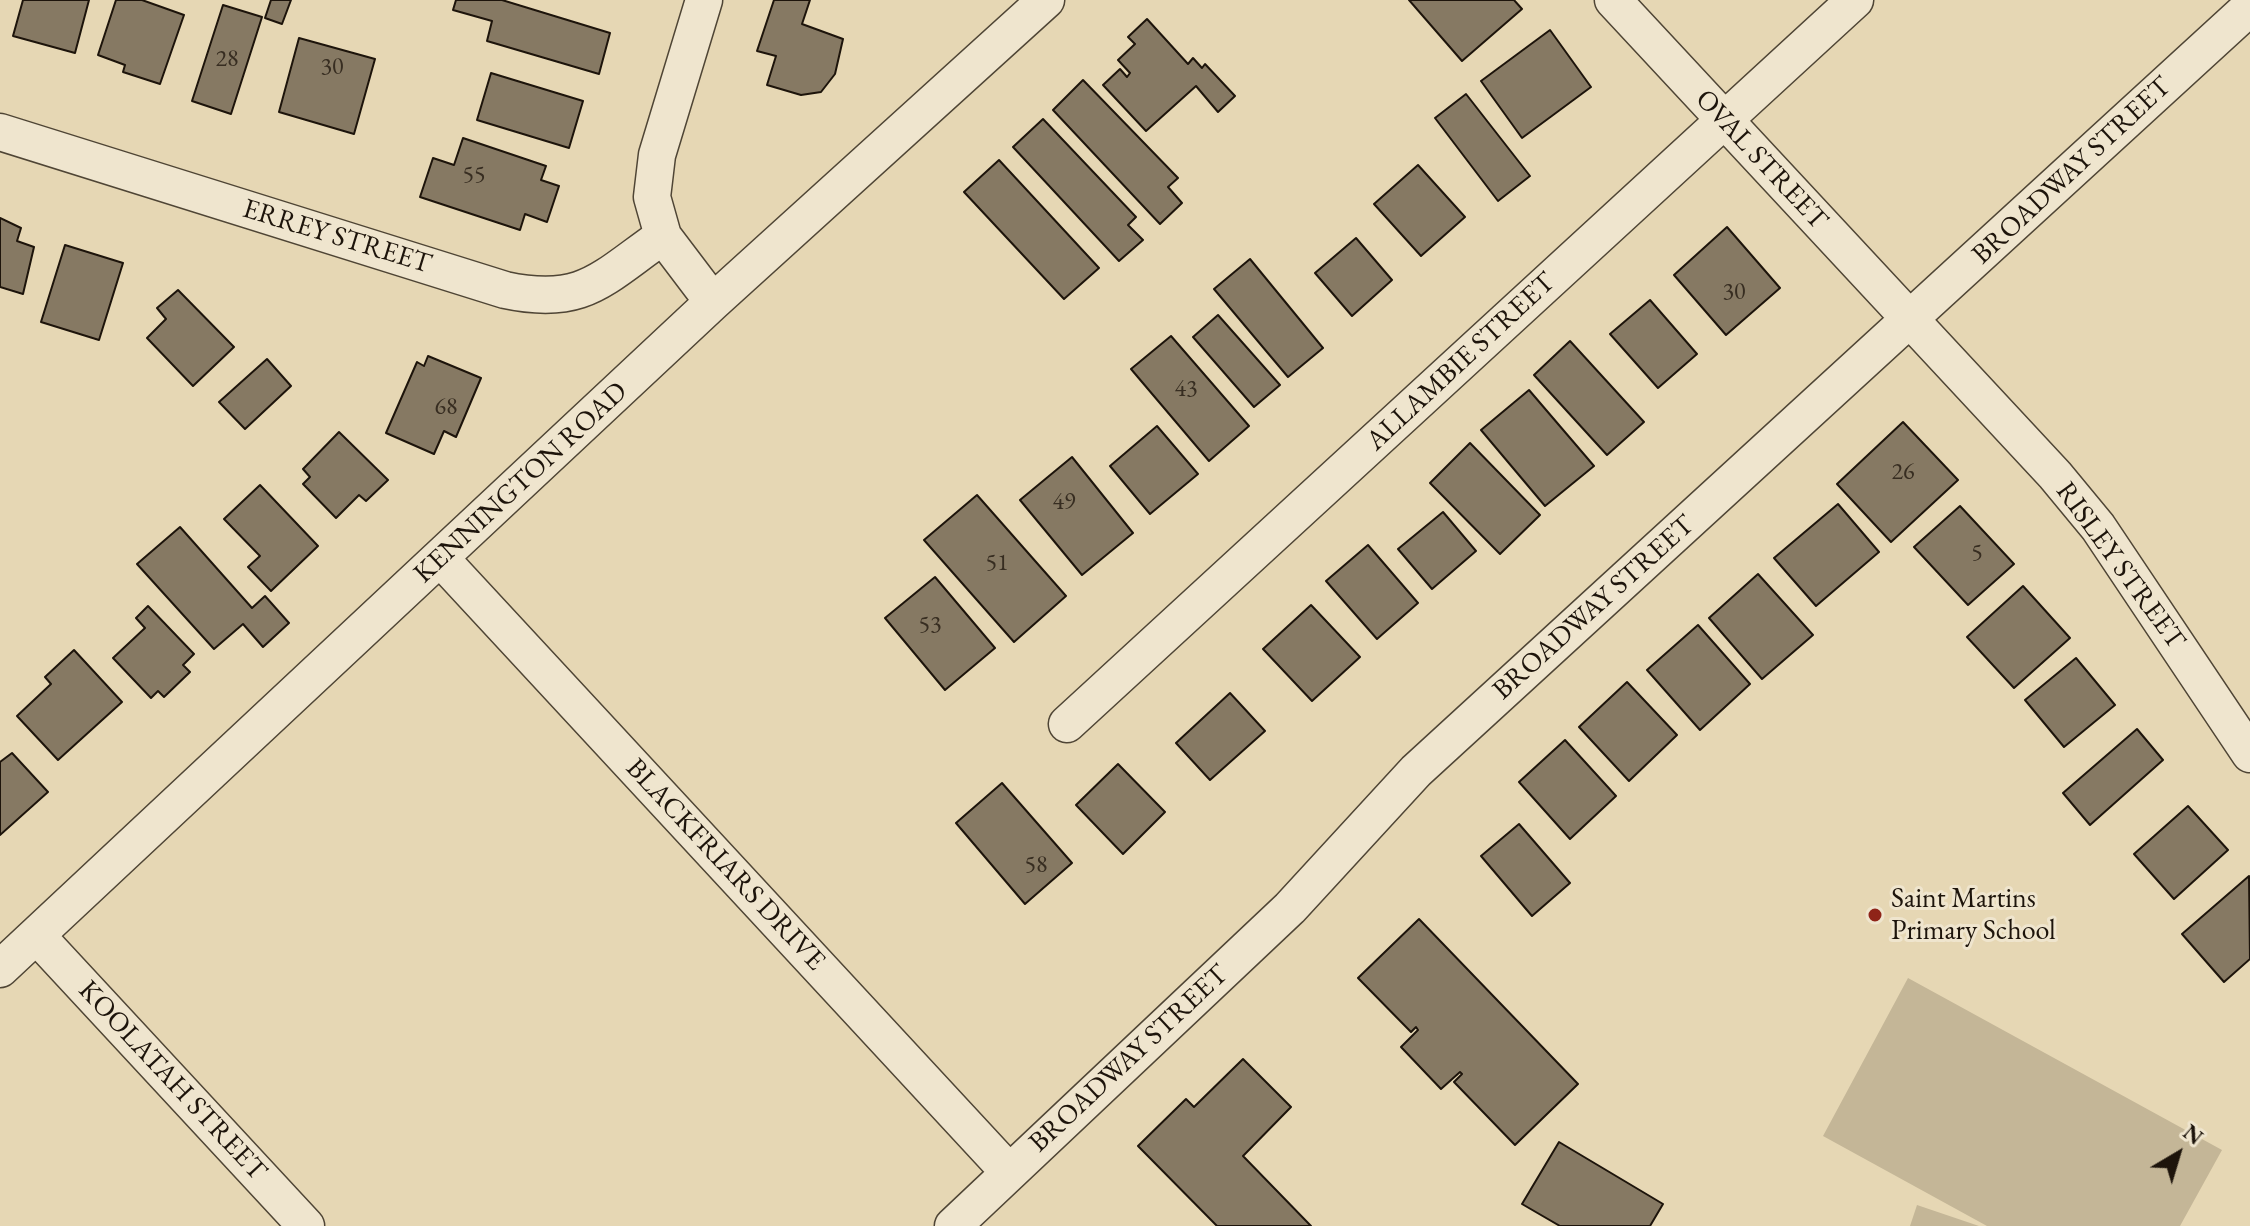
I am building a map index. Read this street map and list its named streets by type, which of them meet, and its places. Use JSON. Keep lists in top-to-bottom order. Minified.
{"streets":{"street":["OVAL STREET","BROADWAY STREET","ERREY STREET","ALLAMBIE STREET","KENNINGTON ROAD","RISLEY STREET","BLACKFRIARS DRIVE","KOOLATAH STREET"]},"crossings":[["OVAL STREET","BROADWAY STREET"],["OVAL STREET","ALLAMBIE STREET"],["OVAL STREET","RISLEY STREET"],["BROADWAY STREET","RISLEY STREET"],["BROADWAY STREET","BLACKFRIARS DRIVE"],["KENNINGTON ROAD","BLACKFRIARS DRIVE"],["KENNINGTON ROAD","KOOLATAH STREET"]],"places":["Saint Martins Primary School"],"house_numbers":["28","30","55","30","43","68","26","49","5","51","53","58"],"north":"top right"}
